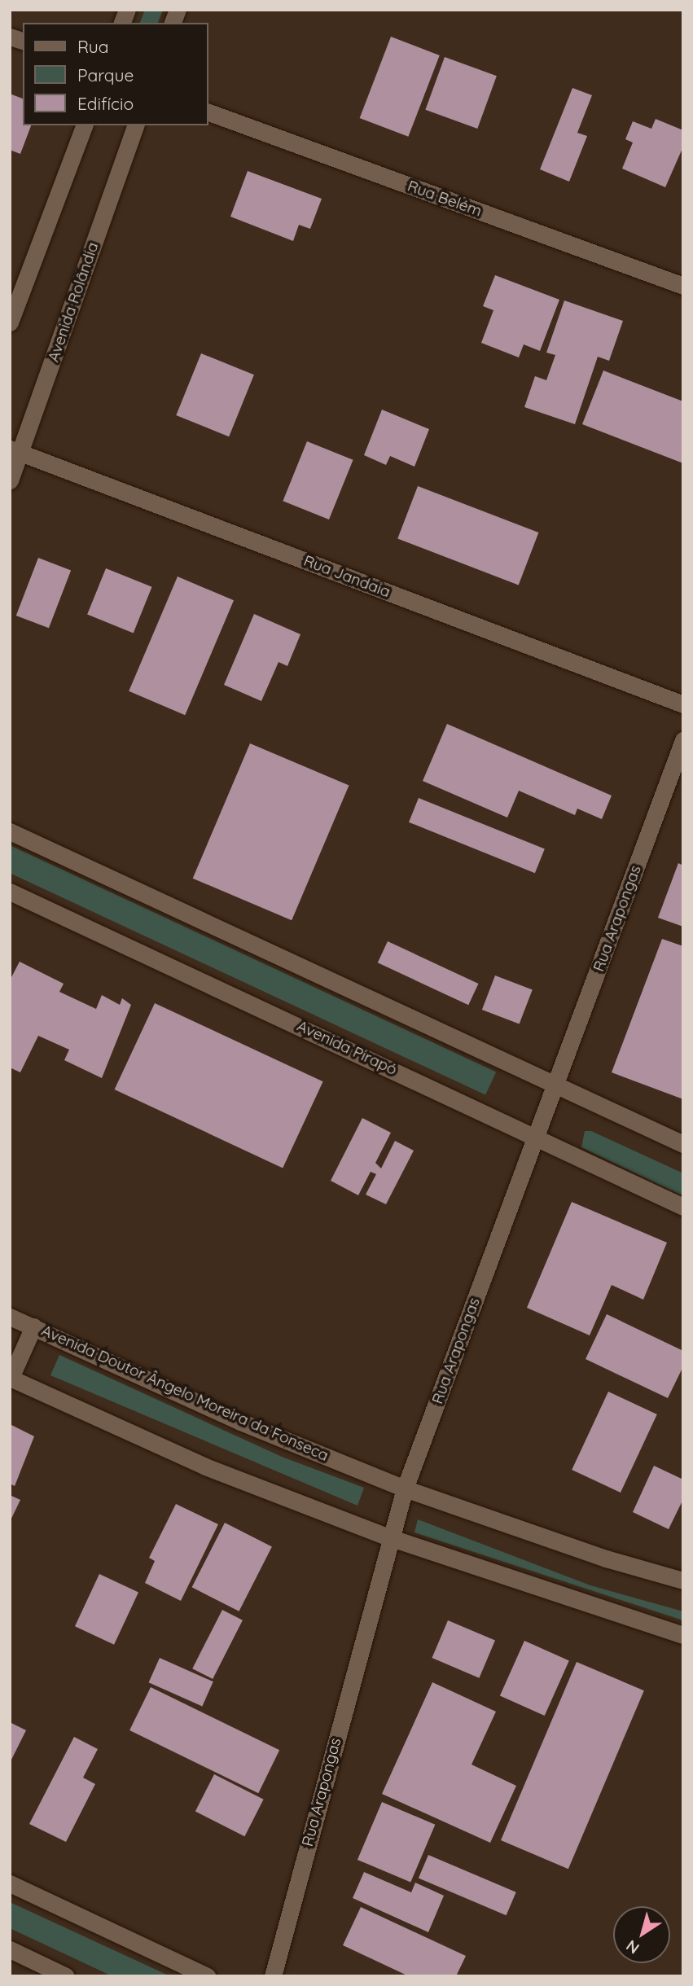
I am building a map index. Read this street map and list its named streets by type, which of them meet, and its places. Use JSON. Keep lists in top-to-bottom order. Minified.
{"streets":{"street":["Rua Belém","Avenida Rolândia","Rua Jandaia","Rua Arapongas","Avenida Pirapó","Avenida Doutor Ângelo Moreira da Fonseca"]},"crossings":[["Avenida Rolândia","Rua Jandaia"],["Rua Arapongas","Avenida Pirapó"],["Rua Arapongas","Avenida Doutor Ângelo Moreira da Fonseca"]],"legend":["Rua","Parque","Edifício"],"north":"bottom left"}
